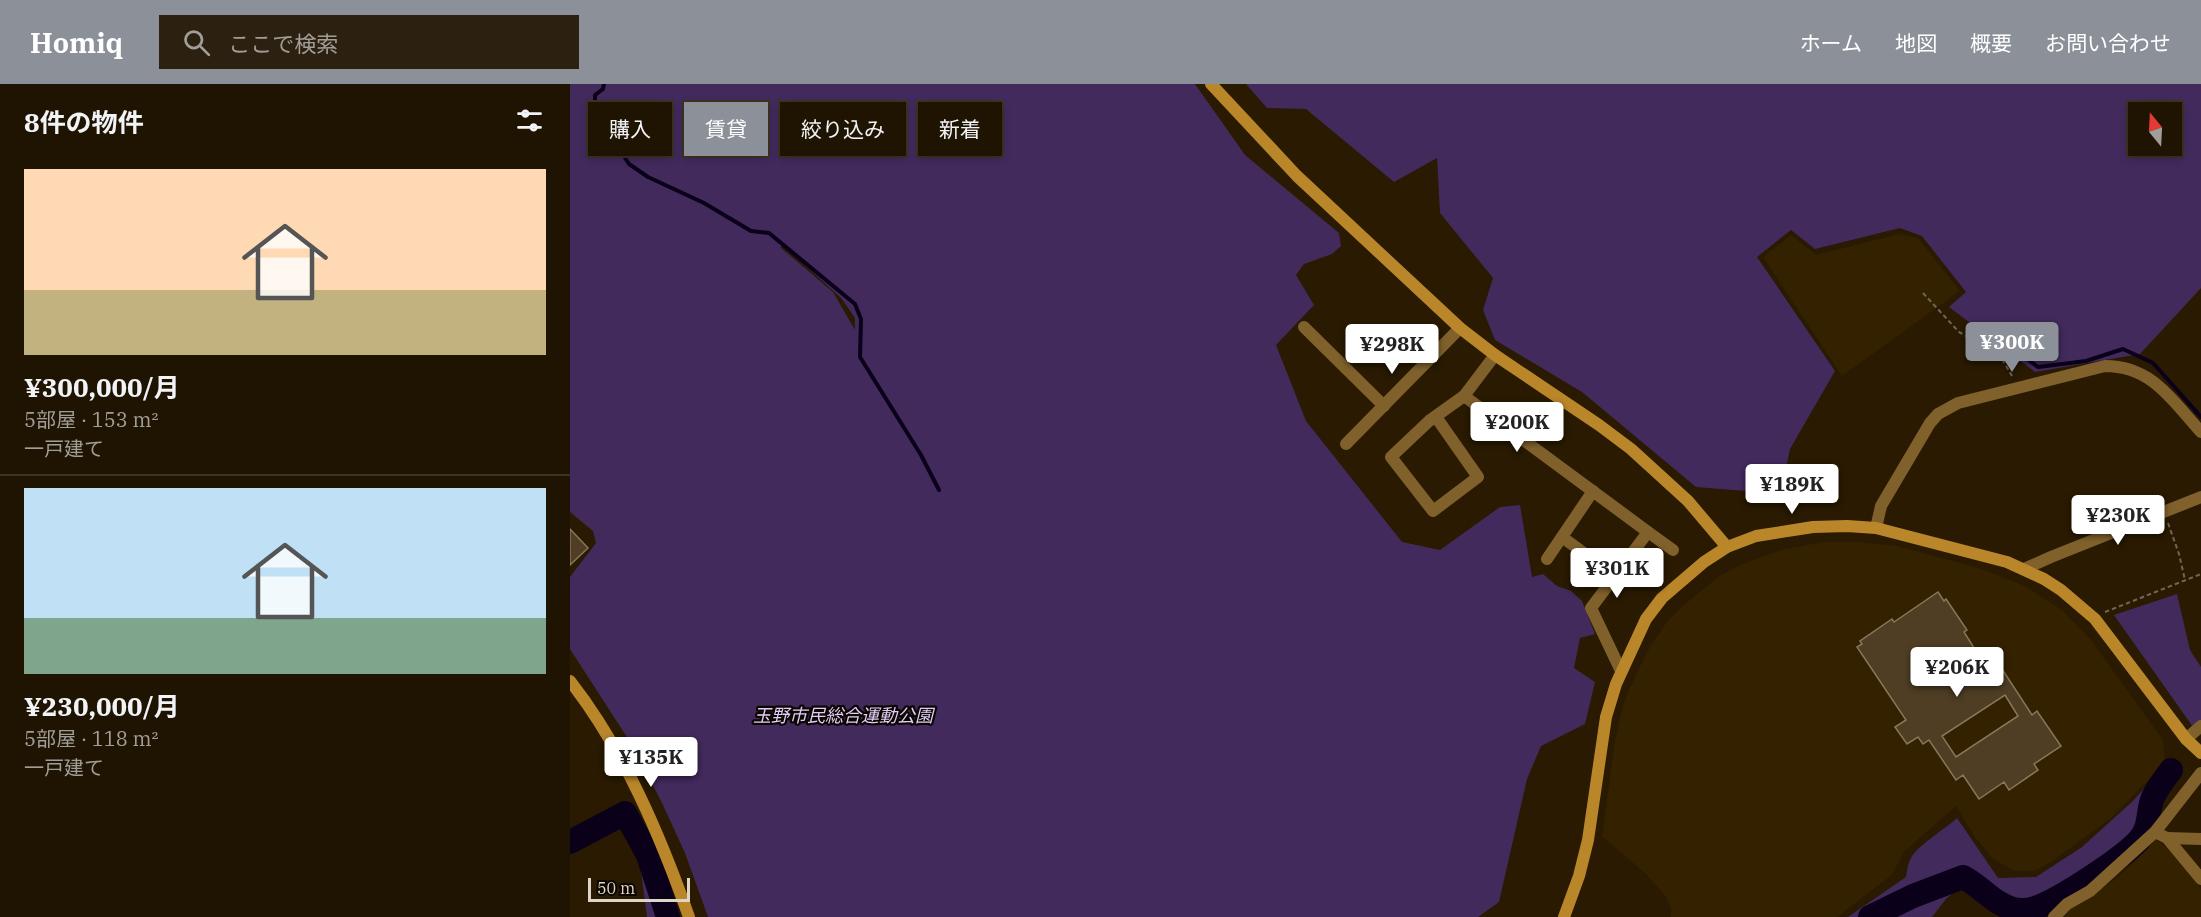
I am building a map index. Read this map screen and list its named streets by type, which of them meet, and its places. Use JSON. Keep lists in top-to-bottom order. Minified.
{"parks":["玉野市民総合運動公園"],"scale_bar":"50 m","north":"top","page":{"header":"Homiq","search":"ここで検索","nav":["ホーム","地図","概要","お問い合わせ"],"heading":"8件の物件","chip":["購入","賃貸","絞り込み","新着"],"list":[{"name":"¥300,000/月","note":"5部屋 · 153 m² · 一戸建て"},{"name":"¥230,000/月","note":"5部屋 · 118 m² · 一戸建て"}],"price":["¥300K","¥298K","¥200K","¥189K","¥230K","¥301K","¥206K","¥135K"],"scale":"50 m"}}
